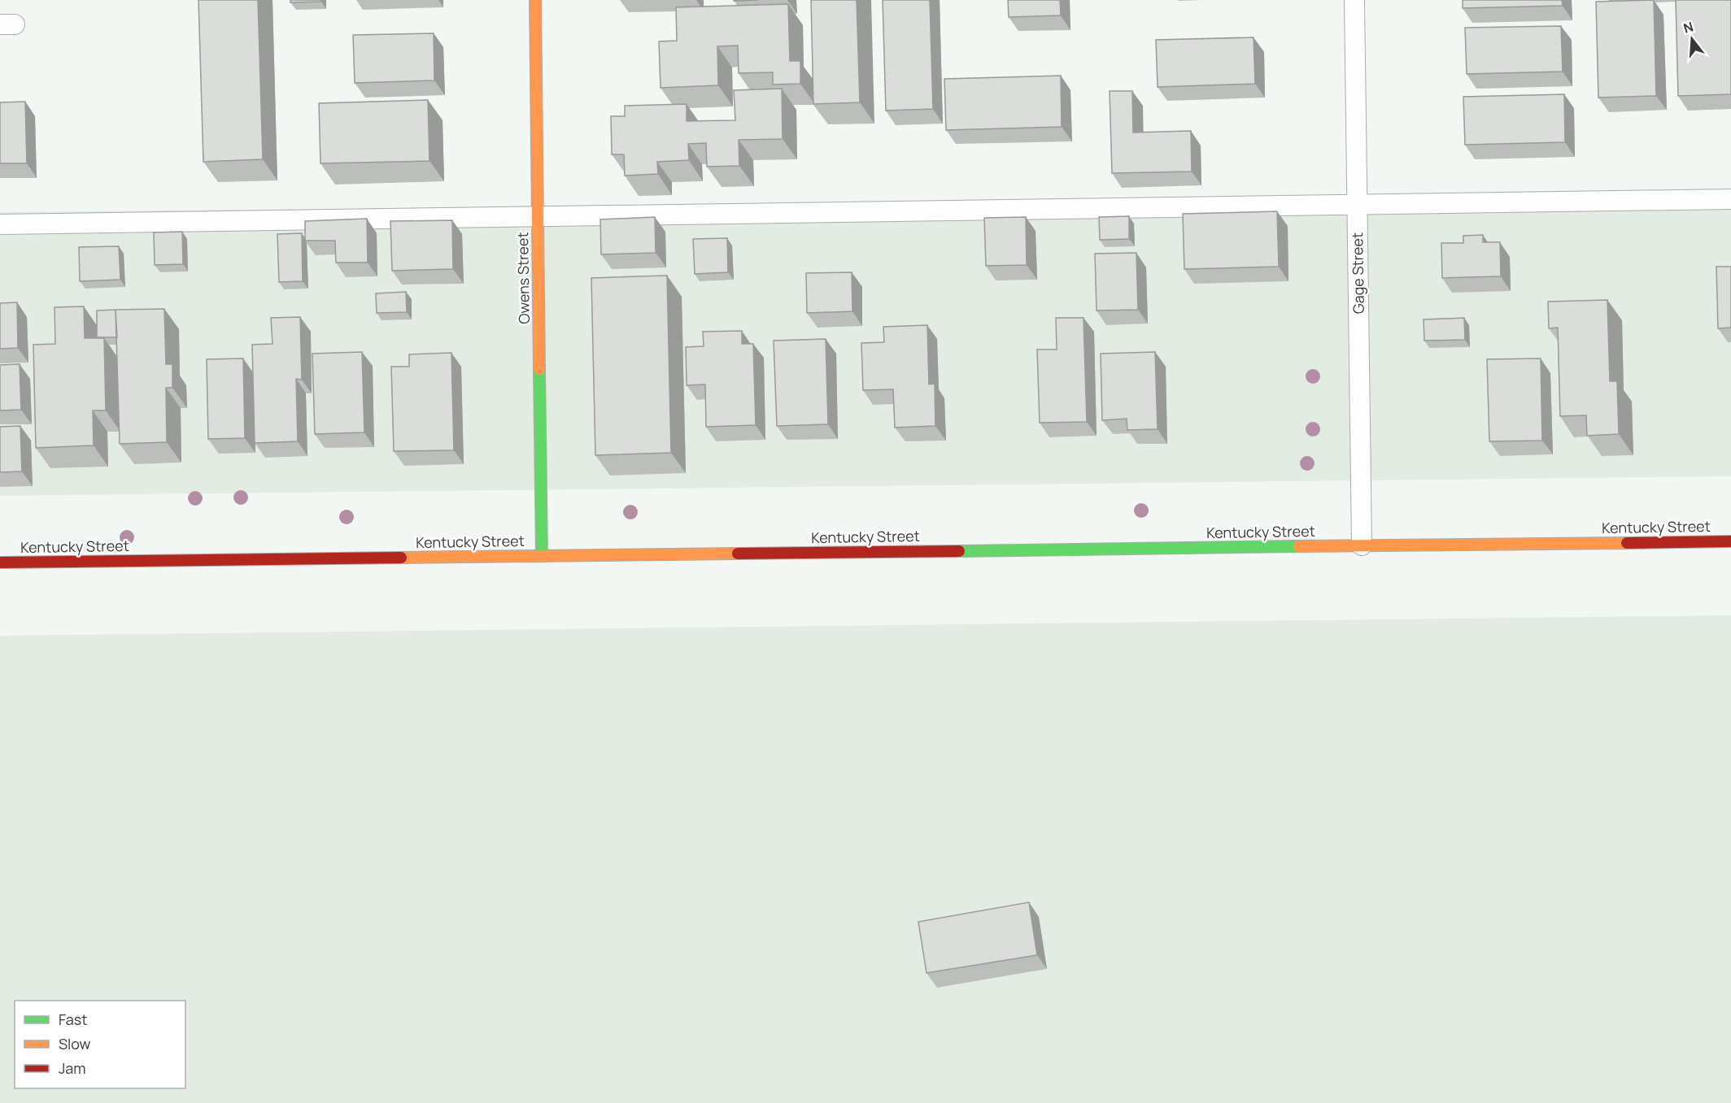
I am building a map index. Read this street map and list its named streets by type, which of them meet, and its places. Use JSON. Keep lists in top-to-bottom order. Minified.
{"streets":{"street":["Owens Street","Kentucky Street"],"lane":["Gage Street"]},"crossings":[["Gage Street","Kentucky Street"],["Owens Street","Kentucky Street"]],"legend":["Fast","Slow","Jam"],"north":"top"}
